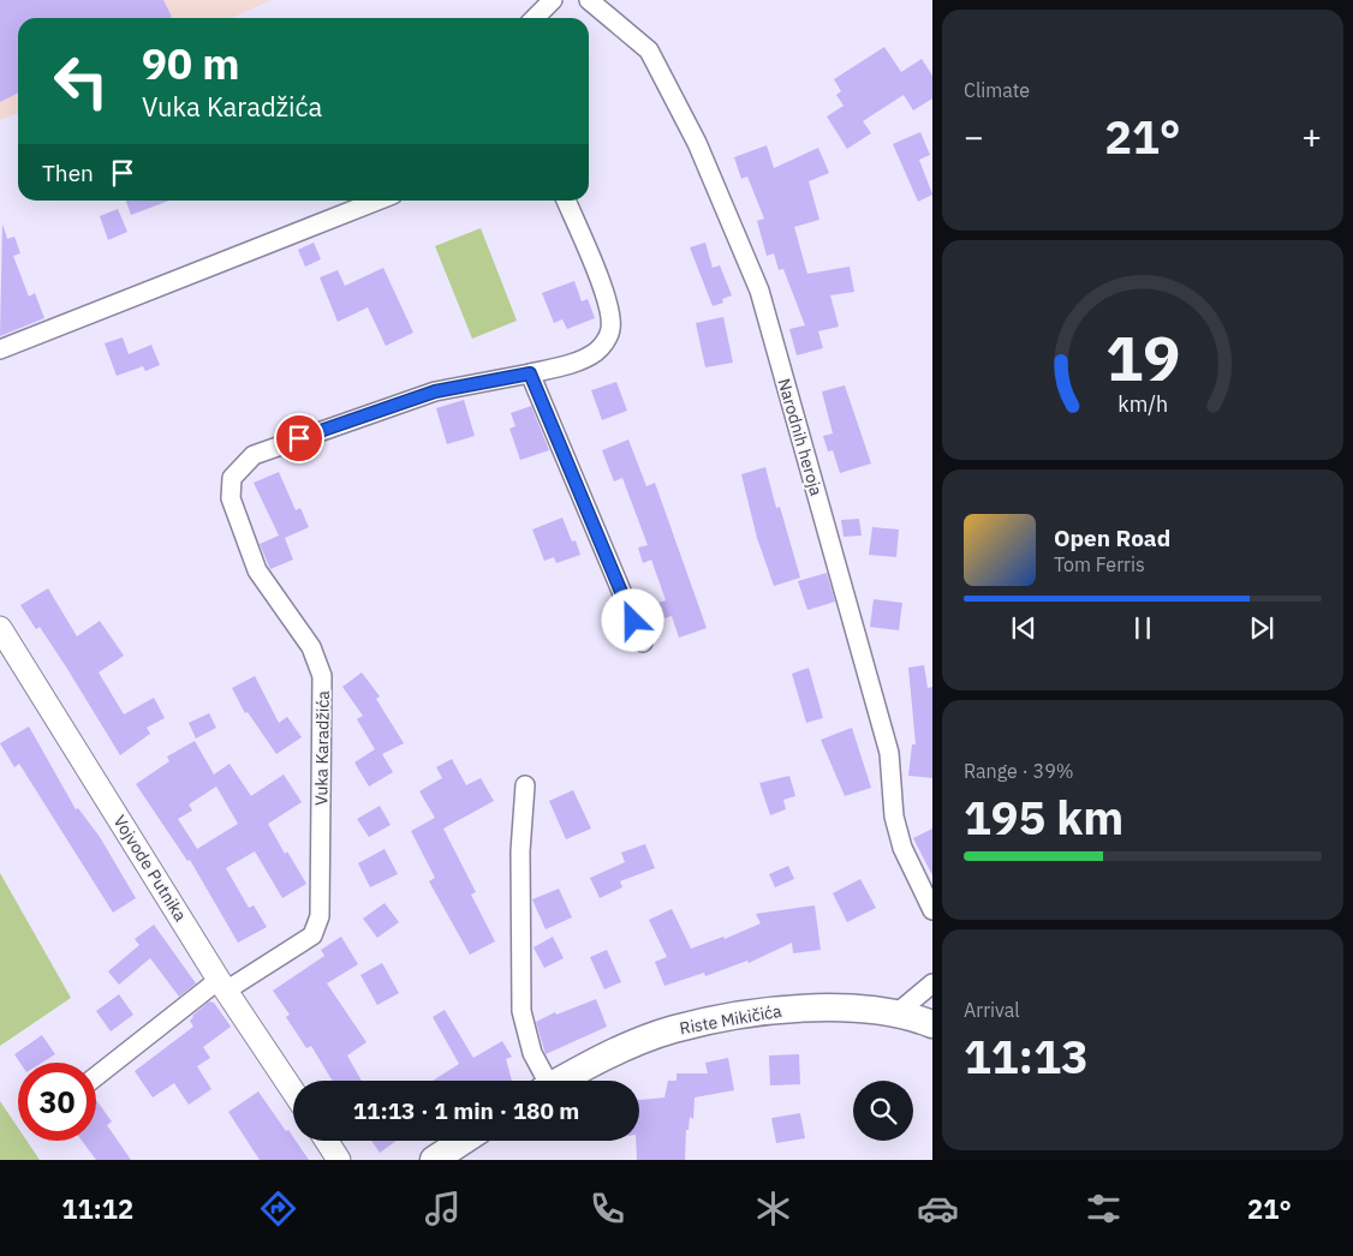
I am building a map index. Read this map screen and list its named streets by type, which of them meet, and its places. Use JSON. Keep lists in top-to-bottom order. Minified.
{"streets":{"main road":["Riste Mikičića"],"street":["Narodnih heroja","Vuka Karadžića","Vojvode Putnika"]},"crossings":[["Vuka Karadžića","Vojvode Putnika"]],"page":{"tile":["Climate",["Range · 39%","195 km"],["Arrival","11:13"]],"turn":["90 m","Vuka Karadžića"],"heat":["−","21°","+"],"then":"Then","song":["Open Road","Tom Ferris"],"limit":"30","trip":"11:13 · 1 min · 180 m","tabs":["11:12","21°"],"gauge":["19","km/h"]}}
